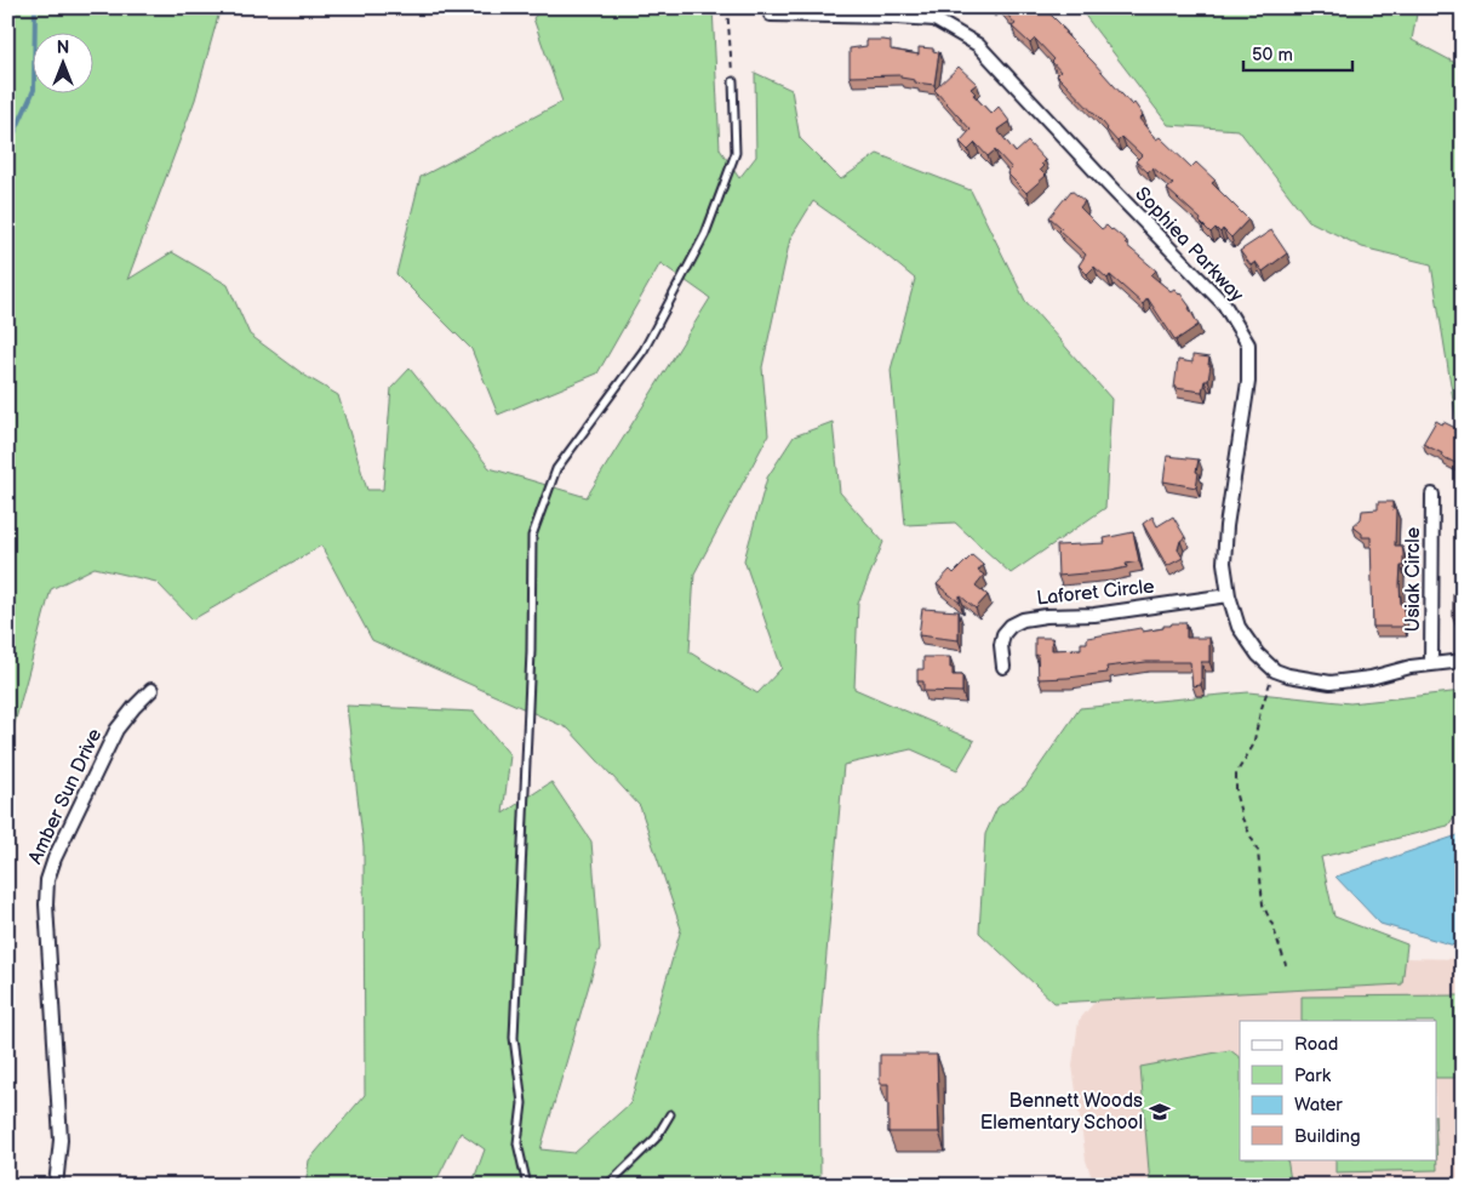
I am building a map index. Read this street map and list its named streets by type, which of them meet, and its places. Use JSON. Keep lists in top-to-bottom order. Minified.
{"streets":{"street":["Sophiea Parkway","Usiak Circle","Laforet Circle","Amber Sun Drive"]},"crossings":[["Sophiea Parkway","Usiak Circle"],["Sophiea Parkway","Laforet Circle"]],"places":{"school or university":["Bennett Woods Elementary School"]},"legend":["Road","Park","Water","Building"],"scale_bar":"50 m","north":"top"}
